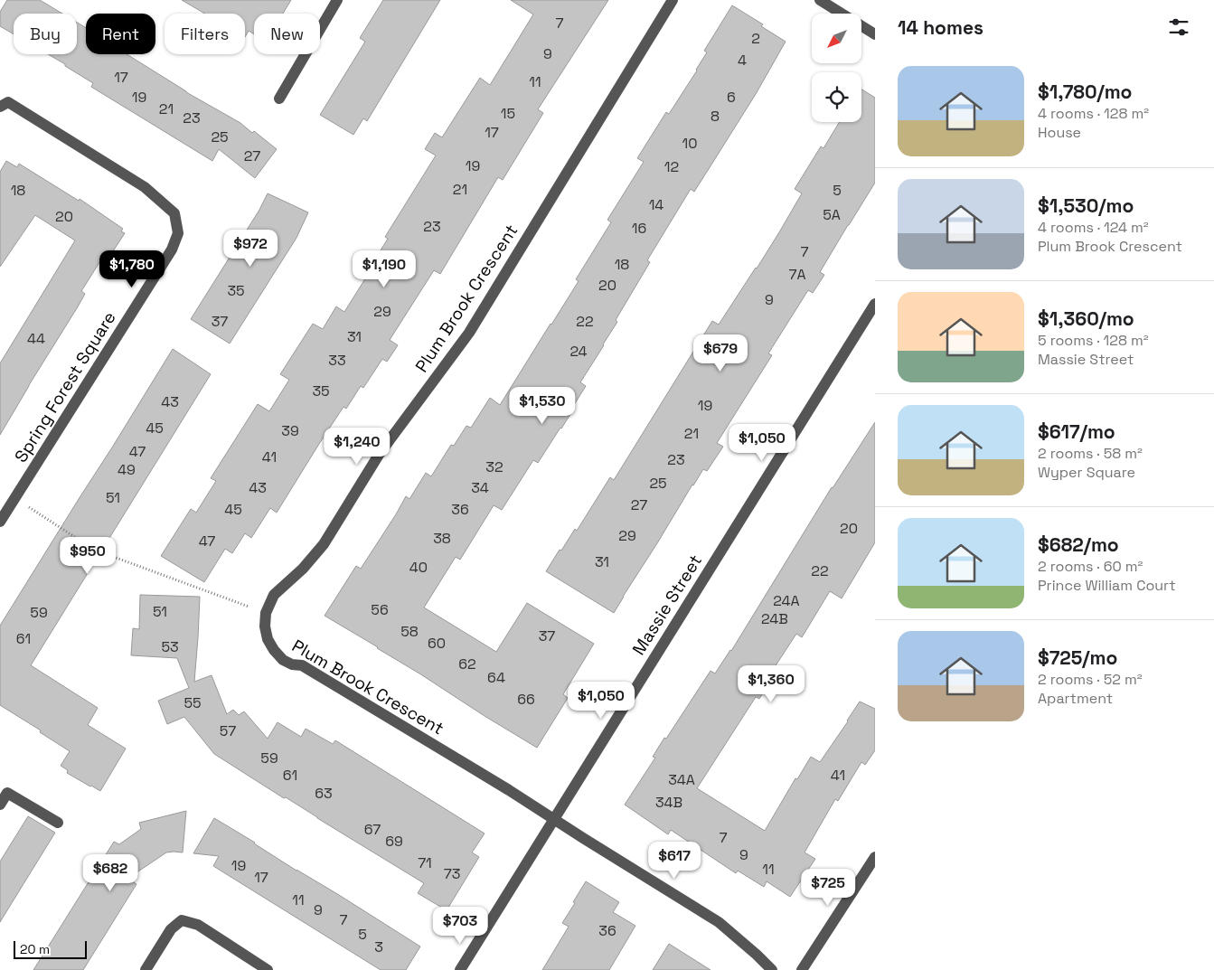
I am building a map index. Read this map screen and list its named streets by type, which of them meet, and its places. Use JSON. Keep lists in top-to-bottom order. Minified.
{"streets":{"street":["Plum Brook Crescent","Spring Forest Square","Massie Street"]},"crossings":[["Plum Brook Crescent","Massie Street"]],"house_numbers":["7","2","9","4","17","11","19","6","21","15","8","23","17","25","10","27","19","12","21","18","5","14","5A","20","23","16","7","18","7A","20","35","9","29","37","22","31","44","24","33","35","43","19","45","39","21","47","41","23","32","49","25","43","34","51","27","45","36","20","29","38","47","31","40","22","24A","56","51","59","24B","58","37","61","60","53","62","64","66","55","57","59","61","41","34A","63","34B","67","7","69","9","71","19","11","73","17","11","9","7","36","5","3"],"scale_bar":"20 m","north":"bottom left","page":{"heading":"14 homes","chip":["Buy","Rent","Filters","New"],"list":[{"name":"$1,780/mo","note":"4 rooms · 128 m² · House"},{"name":"$1,530/mo","note":"4 rooms · 124 m² · Plum Brook Crescent"},{"name":"$1,360/mo","note":"5 rooms · 128 m² · Massie Street"},{"name":"$617/mo","note":"2 rooms · 58 m² · Wyper Square"},{"name":"$682/mo","note":"2 rooms · 60 m² · Prince William Court"},{"name":"$725/mo","note":"2 rooms · 52 m² · Apartment"}],"price":["$972","$1,780","$1,190","$679","$1,530","$1,050","$1,240","$950","$1,360","$1,050","$617","$682","$725","$703"],"scale":"20 m"}}
